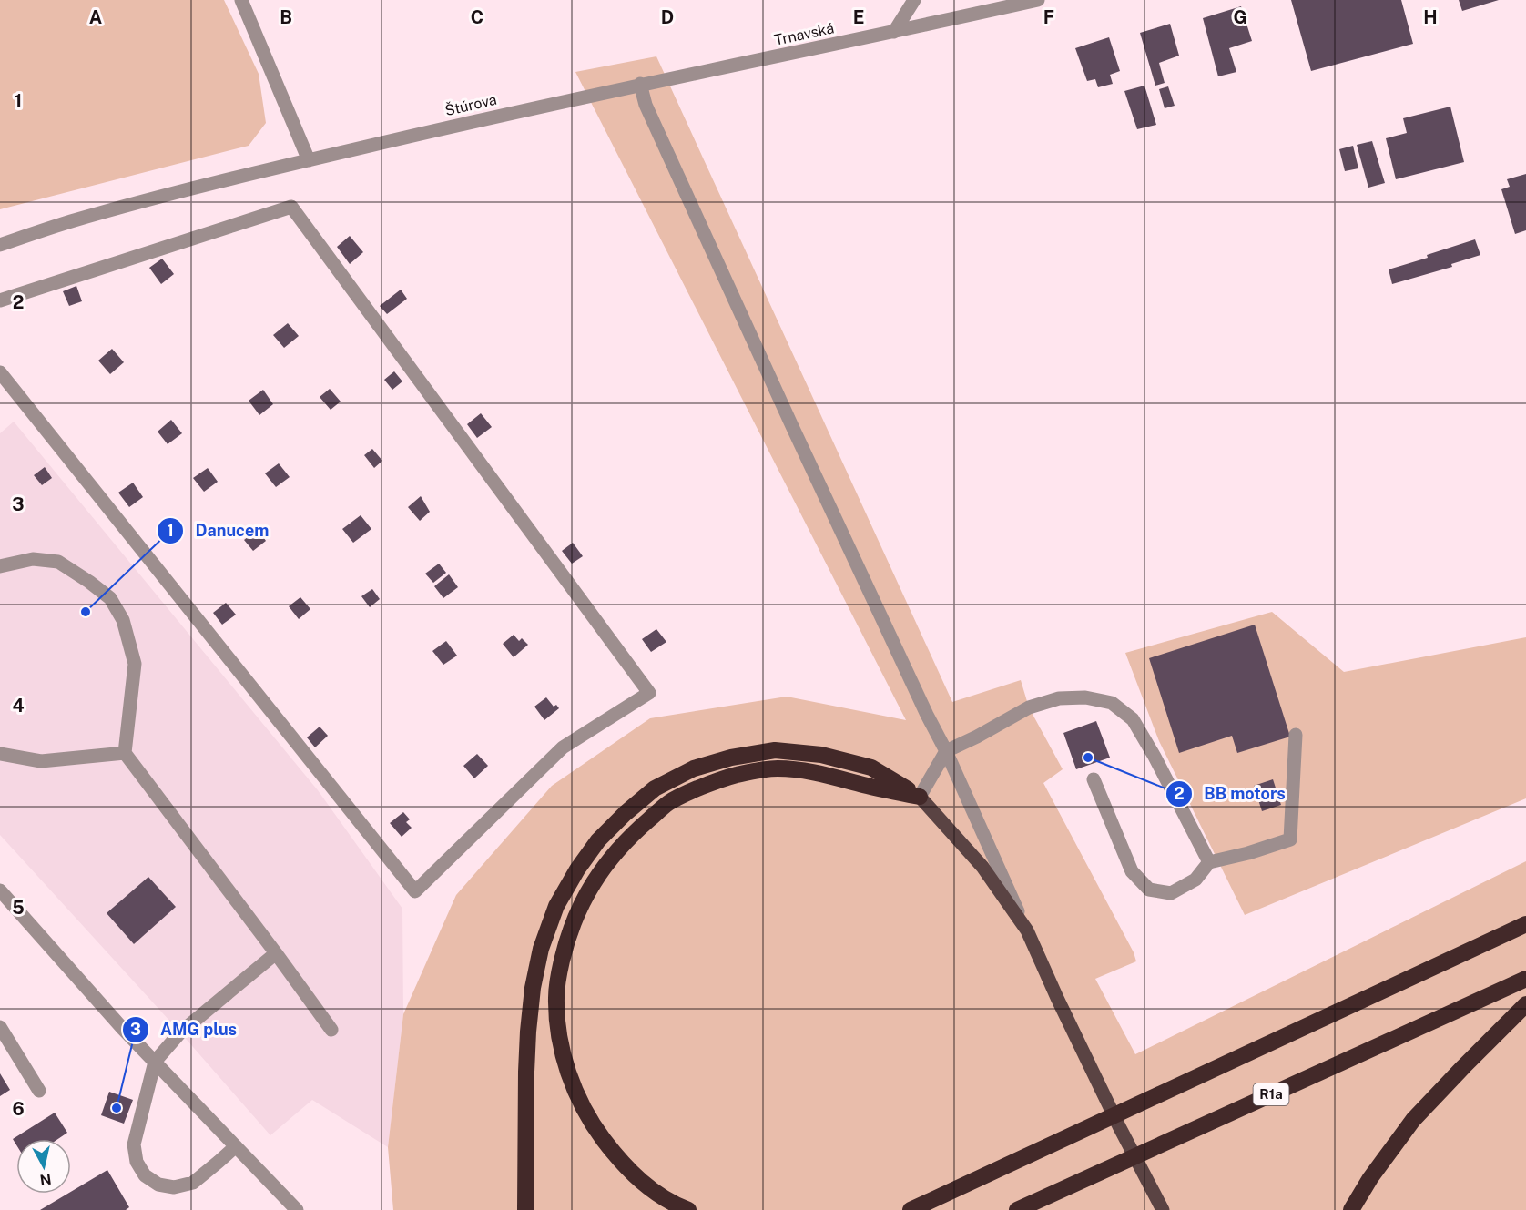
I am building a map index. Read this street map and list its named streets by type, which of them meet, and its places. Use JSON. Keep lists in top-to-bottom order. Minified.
{"streets":{"highway":["R1a"],"street":["Trnavská","Štúrova"]},"crossings":[["Trnavská","Štúrova"]],"places":["Danucem","BB motors","AMG plus"],"north":"bottom","grid":{"columns":["A","B","C","D","E","F","G","H"],"rows":["1","2","3","4","5","6"]}}
